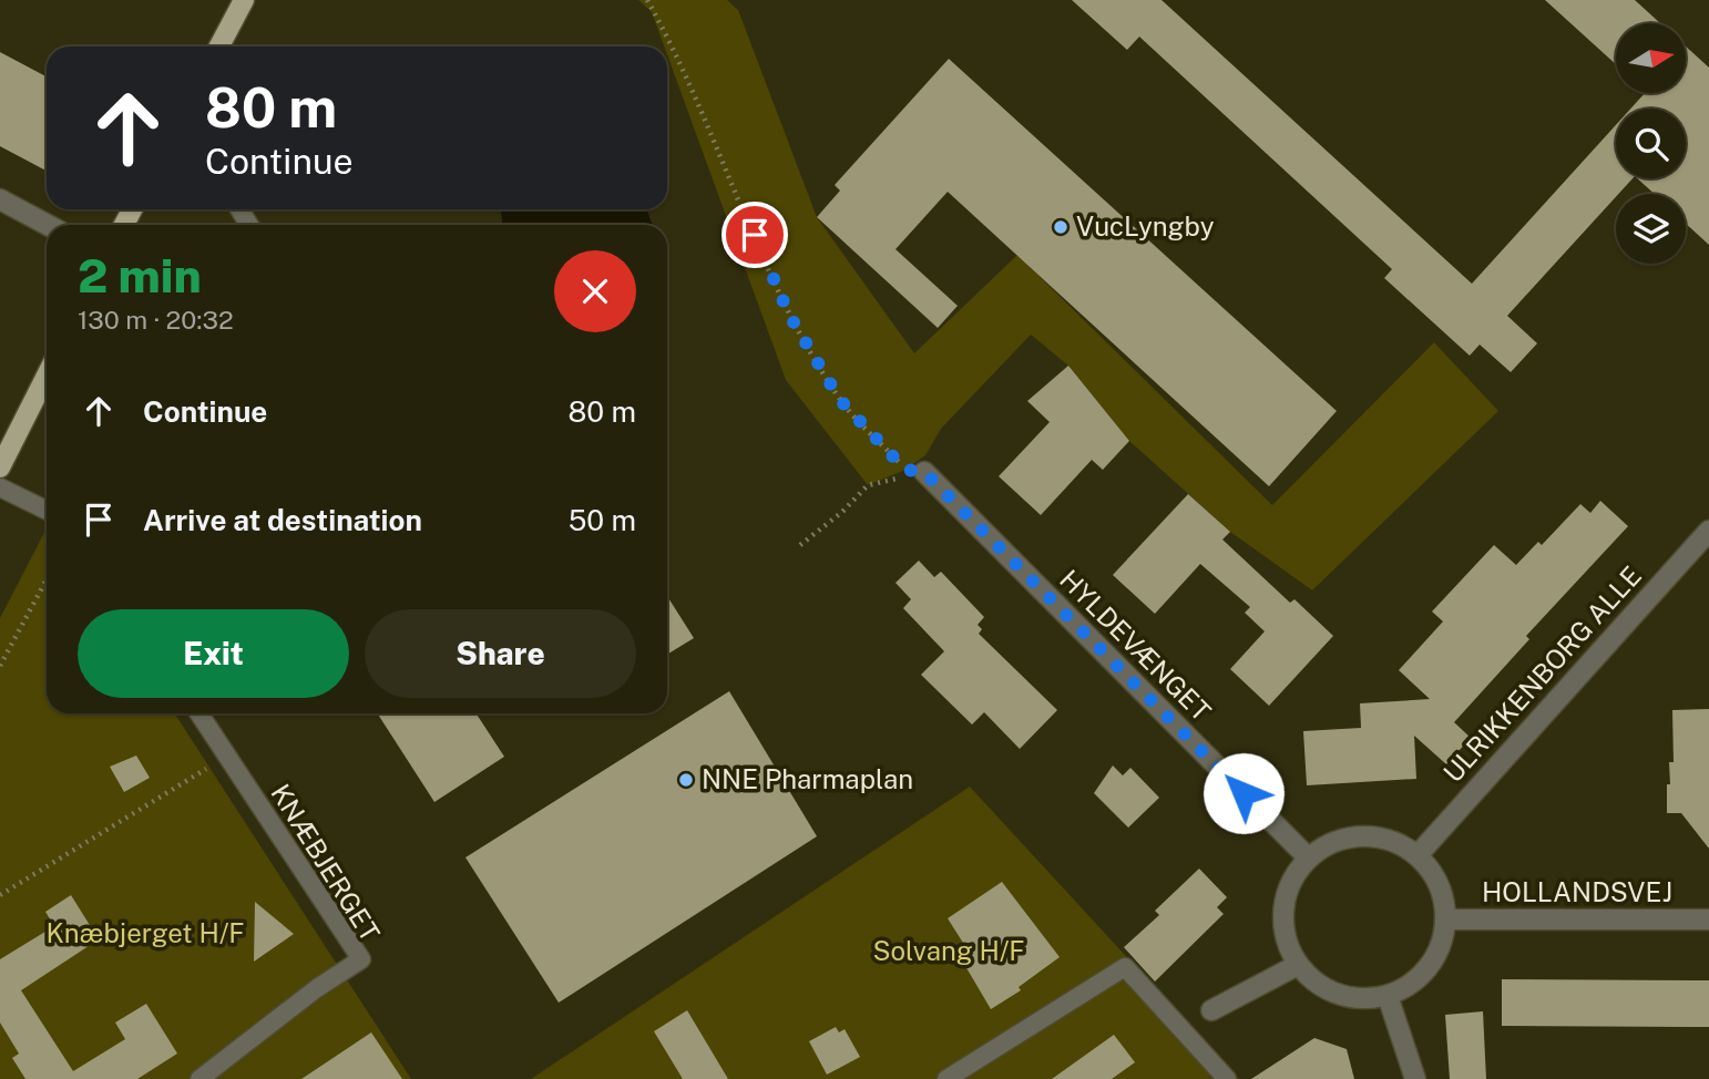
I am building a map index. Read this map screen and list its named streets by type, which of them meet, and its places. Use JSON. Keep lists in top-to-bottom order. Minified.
{"streets":{"street":["HYLDEVÆNGET","ULRIKKENBORG ALLE","HOLLANDSVEJ"],"lane":["KNÆBJERGET"]},"crossings":[["HYLDEVÆNGET","ULRIKKENBORG ALLE"],["HYLDEVÆNGET","HOLLANDSVEJ"],["ULRIKKENBORG ALLE","HOLLANDSVEJ"]],"parks":["Knæbjerget H/F","Solvang H/F"],"places":["VucLyngby","NNE Pharmaplan"],"north":"right","page":{"turn":["80 m","Continue"],"heading":["2 min","130 m · 20:32"],"list":[{"name":"Continue","value":"80 m"},{"name":"Arrive at destination","value":"50 m"}],"buttons":["Exit","Share"]}}
